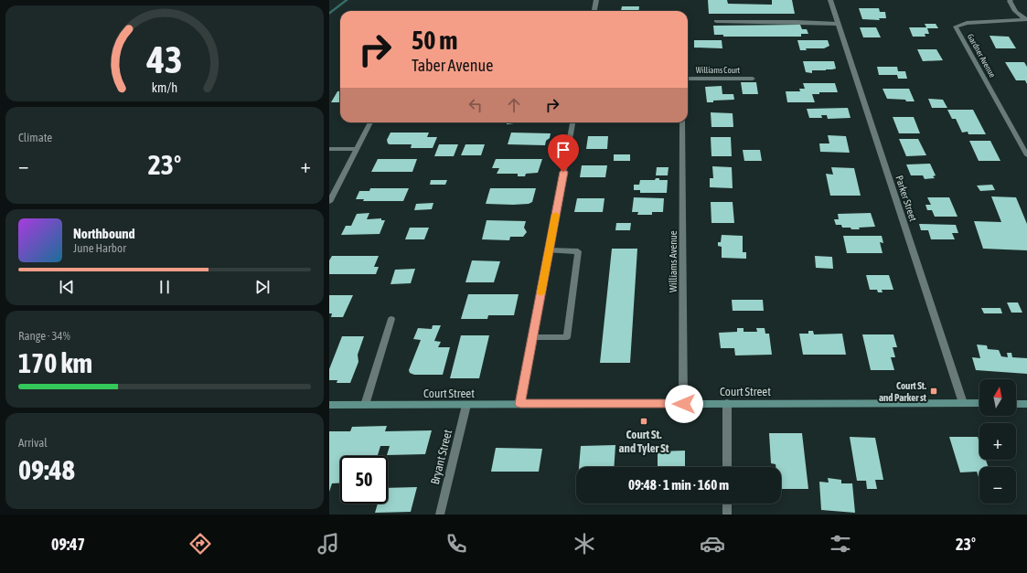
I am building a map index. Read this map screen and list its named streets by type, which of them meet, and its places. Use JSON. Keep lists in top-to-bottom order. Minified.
{"streets":{"main road":["Court Street"],"street":["Gardner Avenue","Williams Court","Parker Street","Williams Avenue","Bryant Street"]},"crossings":[["Parker Street","Court Street"],["Williams Avenue","Court Street"],["Court Street","Bryant Street"]],"places":{"transit":["Court St. and Parker st","Court St. and Tyler St"]},"north":"top","page":{"turn":["50 m","Taber Avenue"],"tile":["Climate",["Range · 34%","170 km"],["Arrival","09:48"]],"heat":["−","23°","+"],"song":["Northbound","June Harbor"],"map_buttons":["+","−"],"limit":"50","trip":"09:48 · 1 min · 160 m","tabs":["09:47","23°"],"gauge":["43","km/h"]}}
